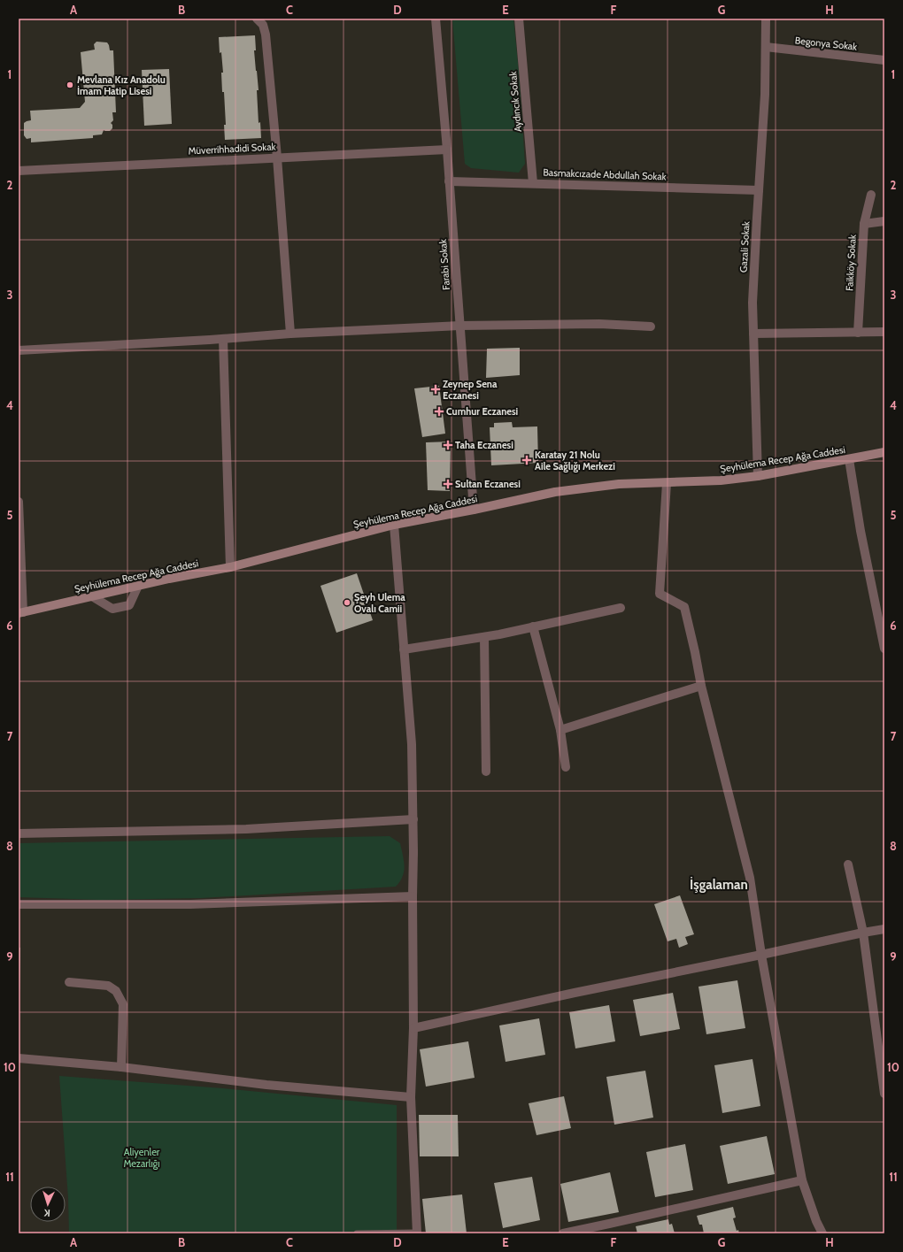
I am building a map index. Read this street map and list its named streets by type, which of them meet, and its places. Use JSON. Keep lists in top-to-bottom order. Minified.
{"streets":{"street":["Begonya Sokak","Aydıncık Sokak","Müverrihhadidi Sokak","Basmakcızade Abdullah Sokak","Gazali Sokak","Faikköy Sokak","Farabi Sokak","Şeyhülema Recep Ağa Caddesi"]},"crossings":[["Begonya Sokak","Gazali Sokak"],["Aydıncık Sokak","Basmakcızade Abdullah Sokak"],["Müverrihhadidi Sokak","Farabi Sokak"],["Basmakcızade Abdullah Sokak","Gazali Sokak"],["Basmakcızade Abdullah Sokak","Farabi Sokak"],["Gazali Sokak","Şeyhülema Recep Ağa Caddesi"],["Farabi Sokak","Şeyhülema Recep Ağa Caddesi"]],"districts":["İşgalaman"],"parks":["Aliyenler Mezarlığı"],"places":{"other":["Mevlana Kız Anadolu İmam Hatip Lisesi","Şeyh Ulema Ovalı Camii"],"health":["Zeynep Sena Eczanesi","Cumhur Eczanesi","Taha Eczanesi","Karatay 21 Nolu Aile Sağlığı Merkezi","Sultan Eczanesi"]},"north":"bottom","grid":{"columns":["A","B","C","D","E","F","G","H"],"rows":["1","2","3","4","5","6","7","8","9","10","11"]}}
